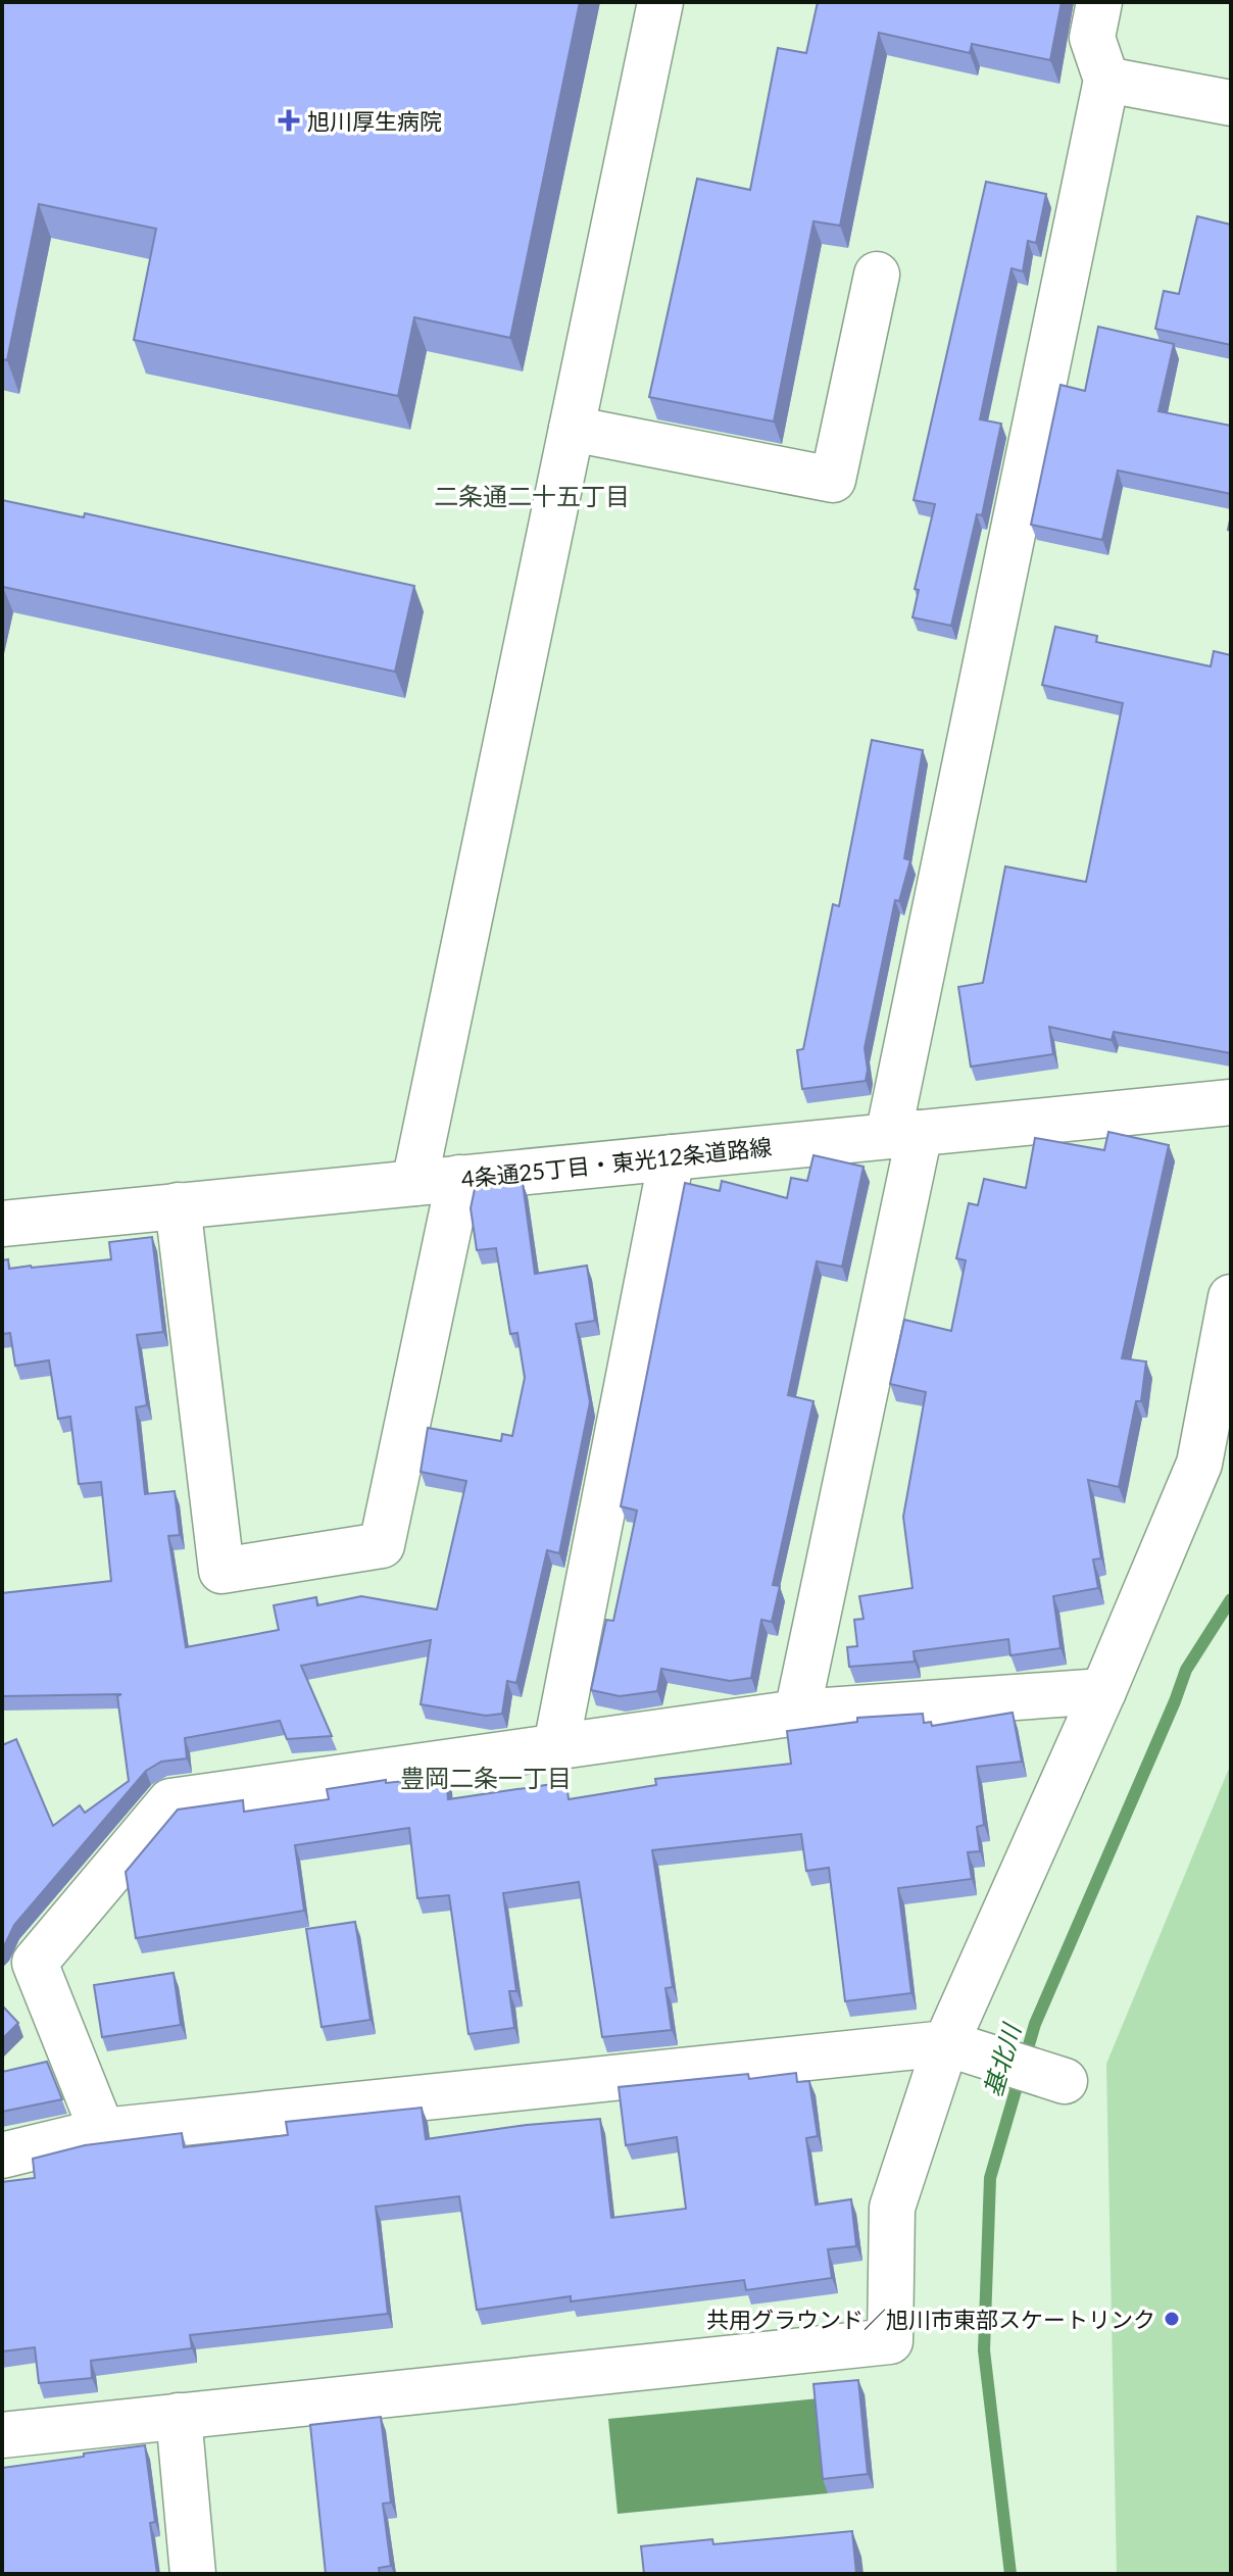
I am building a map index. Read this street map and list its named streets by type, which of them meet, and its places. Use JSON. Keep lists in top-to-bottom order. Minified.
{"streets":{"street":["4条通25丁目・東光12条道路線"]},"districts":["二条通二十五丁目","豊岡二条一丁目"],"water":["基北川"],"places":{"health":["旭川厚生病院"],"other":["共用グラウンド／旭川市東部スケートリンク"]}}
